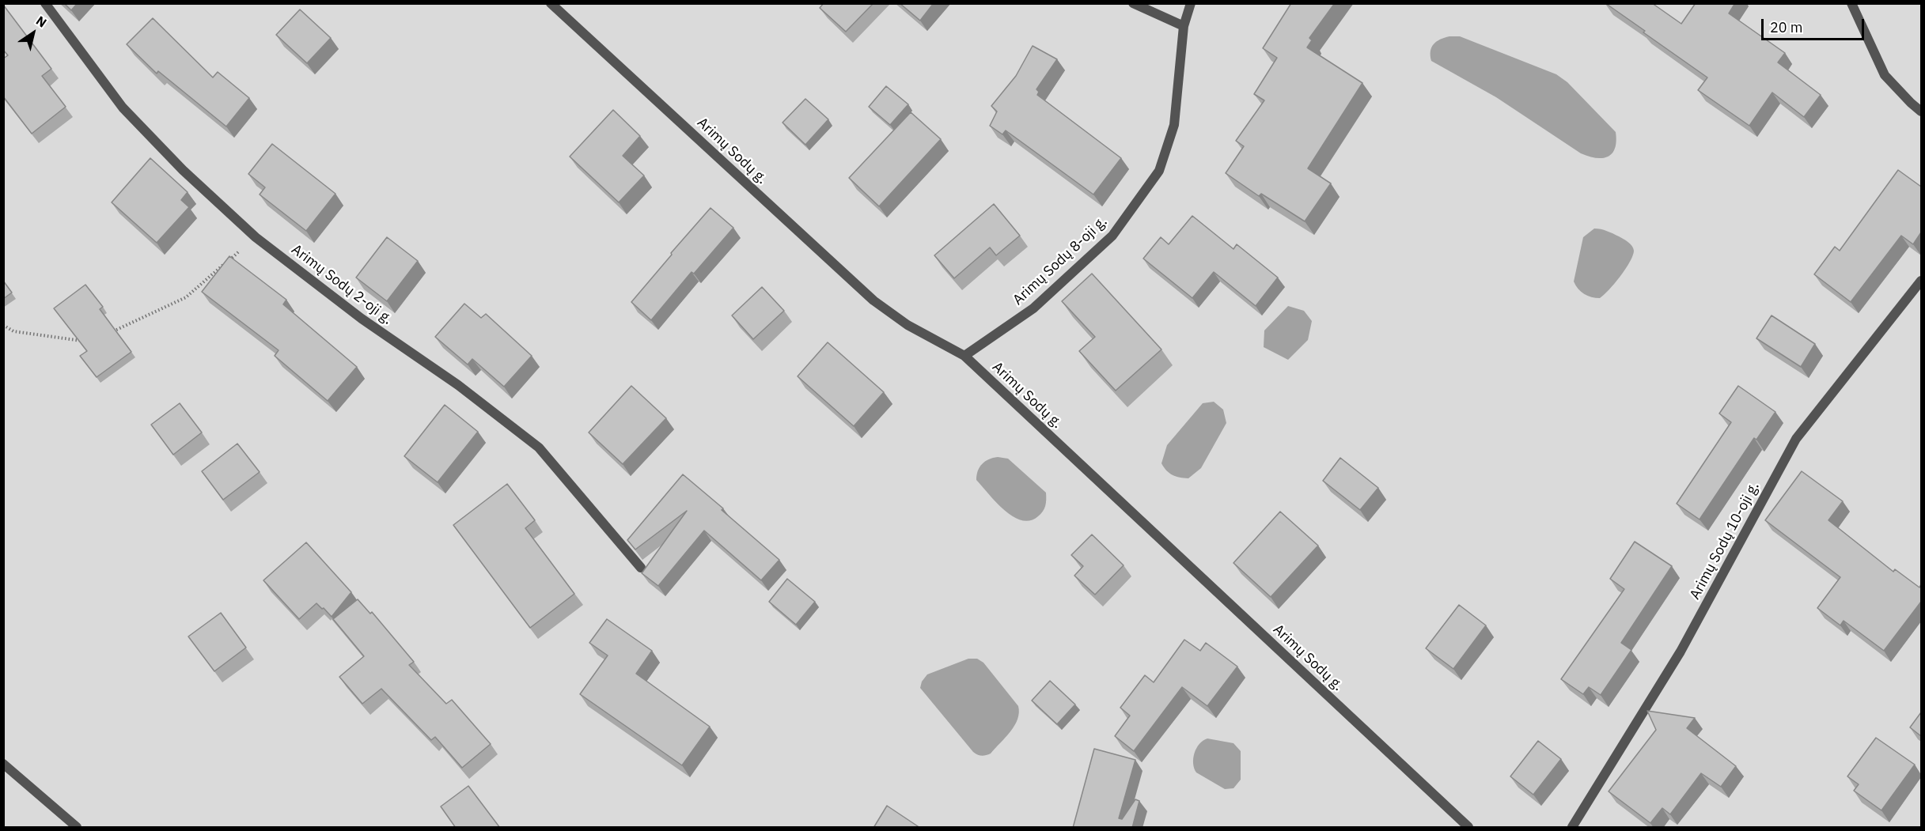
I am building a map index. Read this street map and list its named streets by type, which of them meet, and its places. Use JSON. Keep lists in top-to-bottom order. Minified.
{"streets":{"street":["Arimų Sodų g.","Arimų Sodų 8-oji g.","Arimų Sodų 2-oji g.","Arimų Sodų 10-oji g."]},"crossings":[["Arimų Sodų g.","Arimų Sodų 8-oji g."]],"scale_bar":"20 m","north":"top right"}
